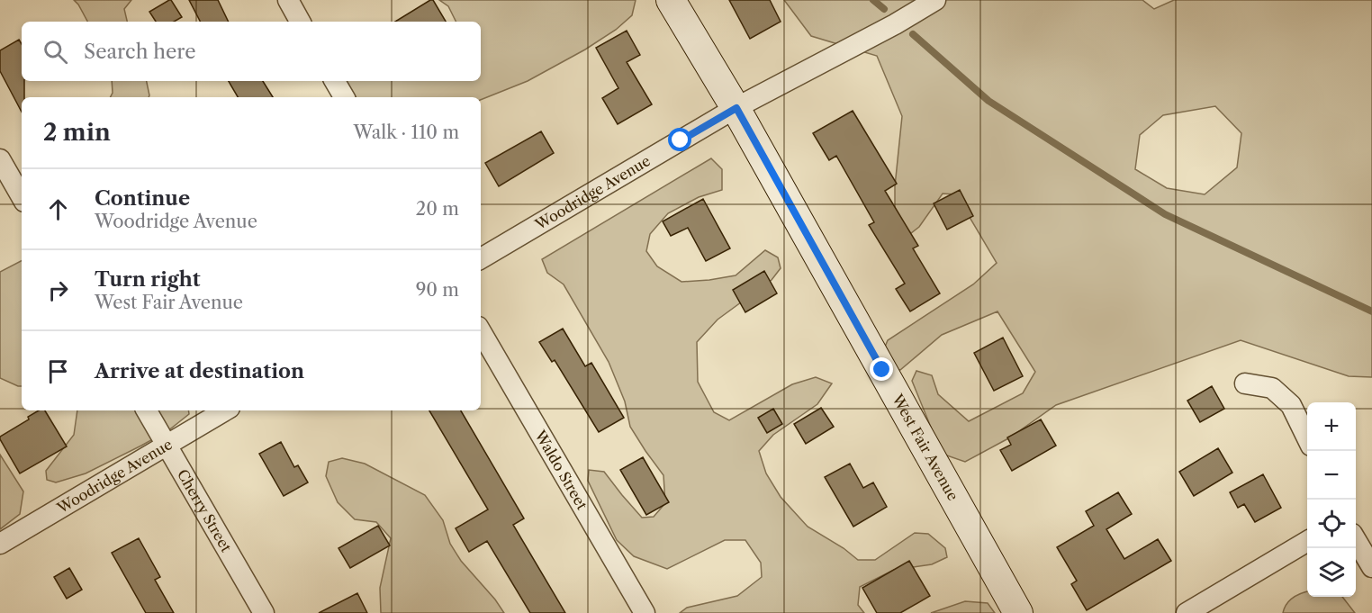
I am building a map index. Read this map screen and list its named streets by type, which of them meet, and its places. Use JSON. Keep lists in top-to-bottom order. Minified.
{"streets":{"street":["Woodridge Avenue","West Fair Avenue","Waldo Street","Cherry Street"]},"crossings":[["Woodridge Avenue","West Fair Avenue"],["Woodridge Avenue","Cherry Street"]],"page":{"search":"Search here","heading":["2 min","Walk · 110 m"],"list":[["Continue","Woodridge Avenue","20 m"],["Turn right","West Fair Avenue","90 m"],"Arrive at destination"],"map_buttons":["+","−"]}}
